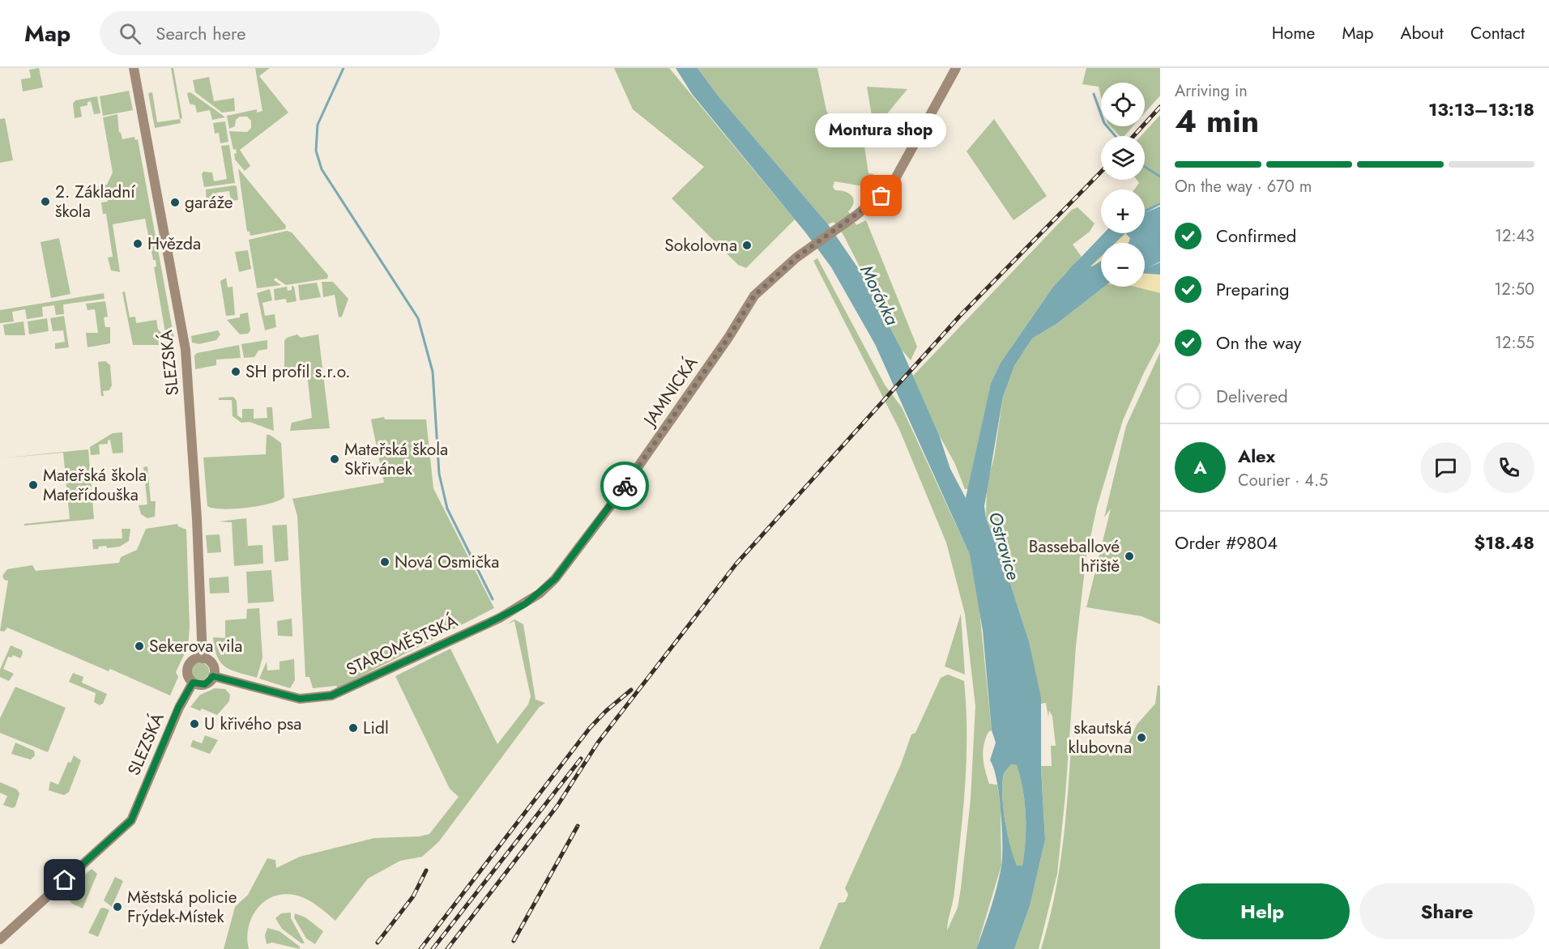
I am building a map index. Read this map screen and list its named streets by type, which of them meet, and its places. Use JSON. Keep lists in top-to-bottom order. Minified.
{"streets":{"main road":["SLEZSKÁ","JAMNICKÁ","STAROMĚSTSKÁ"]},"crossings":[["SLEZSKÁ","STAROMĚSTSKÁ"],["JAMNICKÁ","STAROMĚSTSKÁ"]],"water":["Morávka","Ostravice"],"places":["Montura shop","2. Základní škola","garáže","Hvězda","Sokolovna","SH profil s.r.o.","Mateřská škola Skřivánek","Mateřská škola Mateřídouška","Basseballové hřiště","Nová Osmička","Sekerova vila","U křivého psa","Lidl","skautská klubovna","Městská policie Frýdek-Místek"],"page":{"header":"Map","search":"Search here","nav":["Home","Map","About","Contact"],"heading":["4 min","Arriving in","13:13–13:18"],"panel":["Alex","Courier · 4.5","Order #9804","$18.48"],"map_buttons":["+","−"],"bubble":"Montura shop","bar":"On the way · 670 m","list":[["Confirmed","12:43"],["Preparing","12:50"],["On the way","12:55"],"Delivered"],"round":"A","buttons":["Help","Share"]}}
